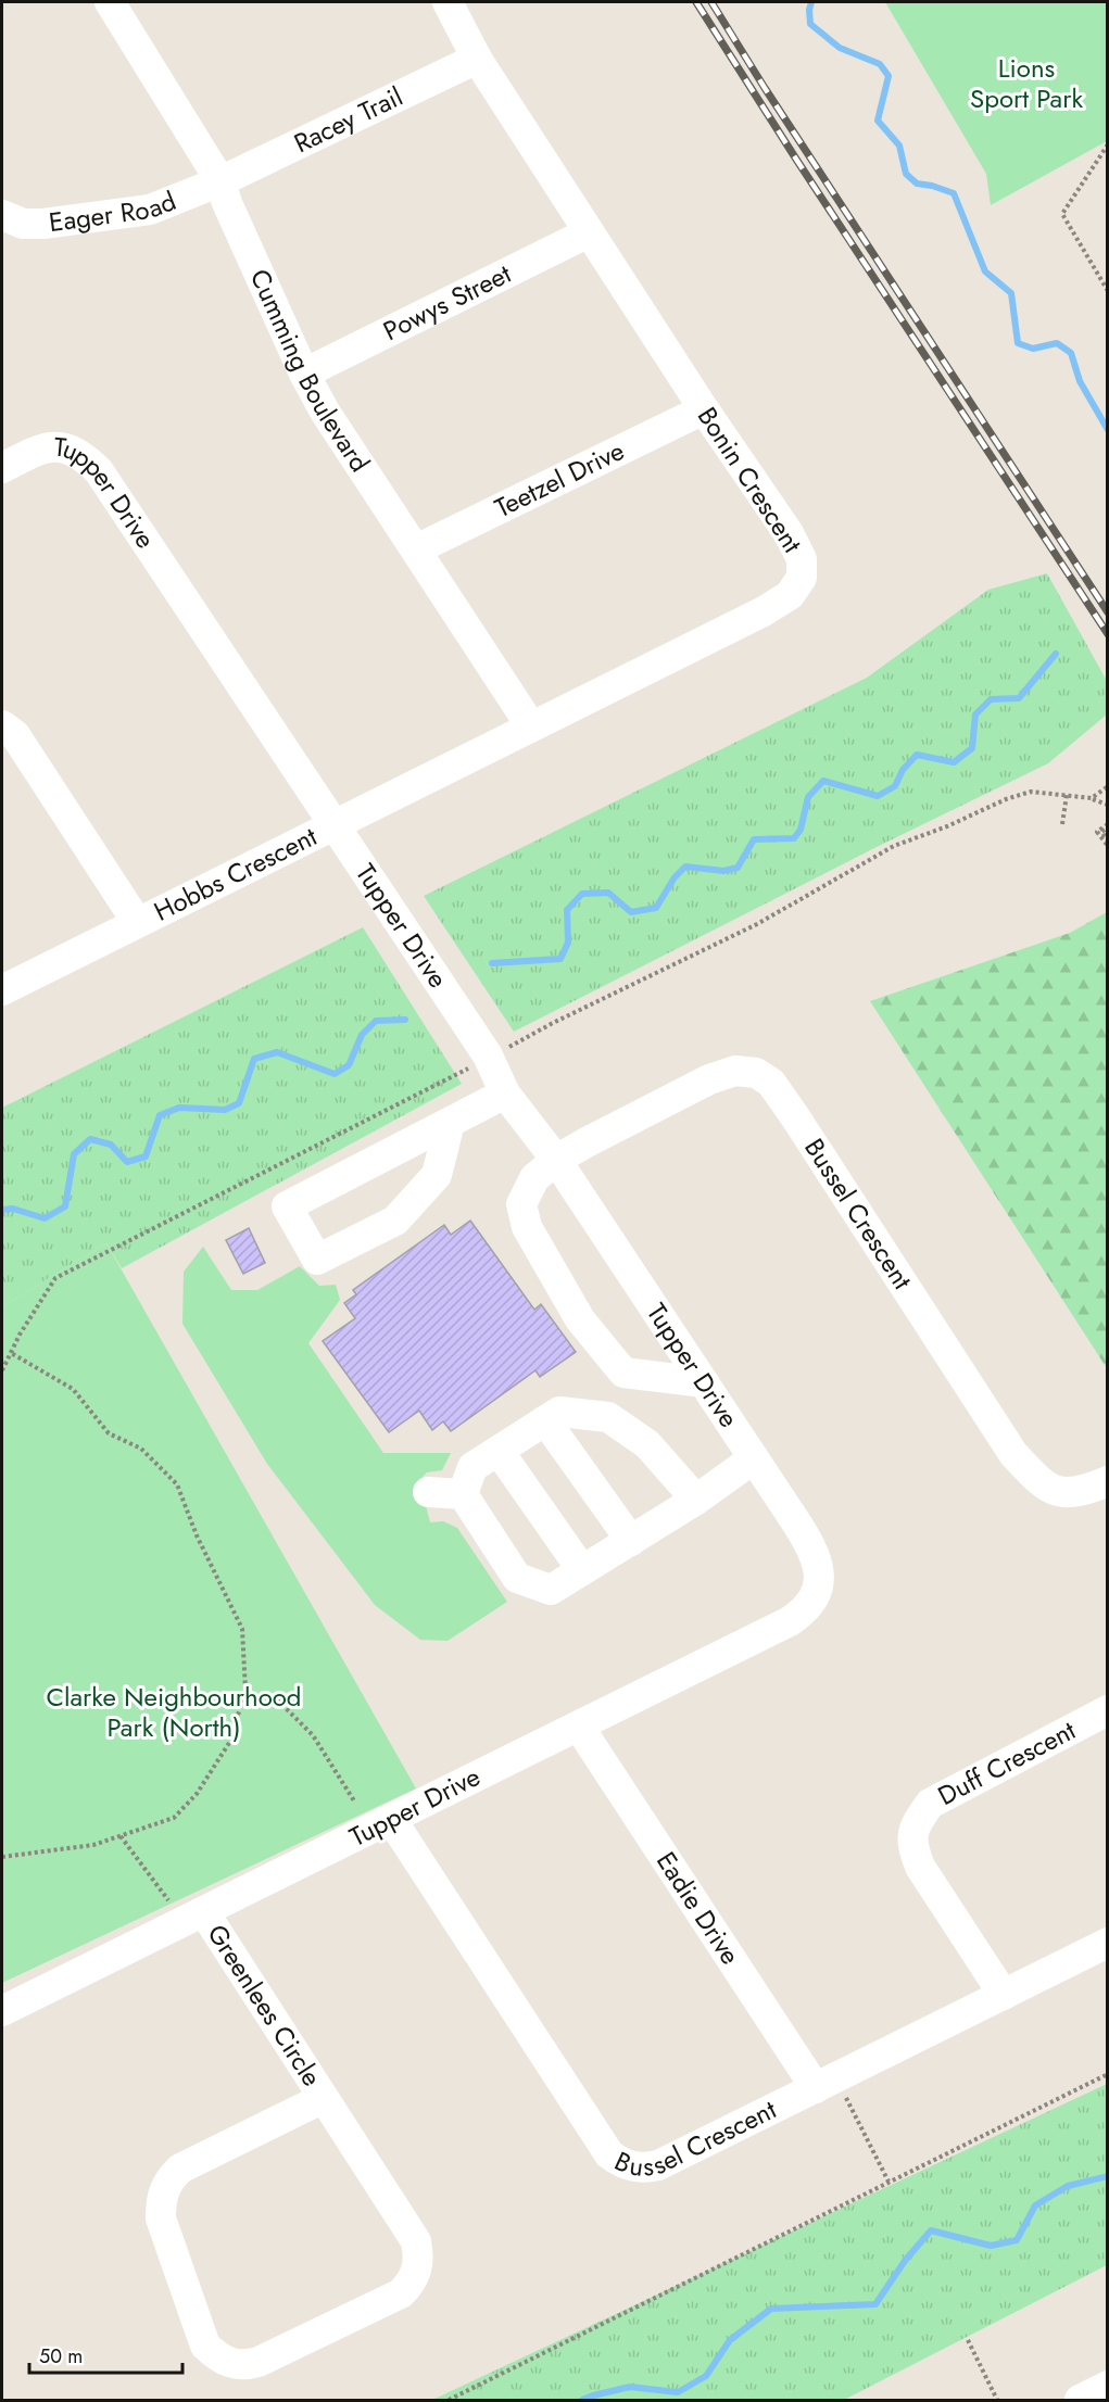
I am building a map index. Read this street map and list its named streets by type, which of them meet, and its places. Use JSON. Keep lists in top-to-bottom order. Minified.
{"streets":{"street":["Racey Trail","Eager Road","Powys Street","Cumming Boulevard","Teetzel Drive","Bonin Crescent","Tupper Drive","Hobbs Crescent","Bussel Crescent","Duff Crescent","Eadie Drive","Greenlees Circle"]},"crossings":[["Racey Trail","Eager Road"],["Racey Trail","Cumming Boulevard"],["Racey Trail","Bonin Crescent"],["Eager Road","Cumming Boulevard"],["Powys Street","Cumming Boulevard"],["Powys Street","Bonin Crescent"],["Cumming Boulevard","Teetzel Drive"],["Cumming Boulevard","Bonin Crescent"],["Teetzel Drive","Bonin Crescent"],["Bonin Crescent","Tupper Drive"],["Bonin Crescent","Hobbs Crescent"],["Tupper Drive","Hobbs Crescent"],["Tupper Drive","Bussel Crescent"],["Tupper Drive","Eadie Drive"],["Tupper Drive","Greenlees Circle"],["Bussel Crescent","Duff Crescent"],["Bussel Crescent","Eadie Drive"]],"parks":["Lions Sport Park","Clarke Neighbourhood Park (North)"],"scale_bar":"50 m"}
